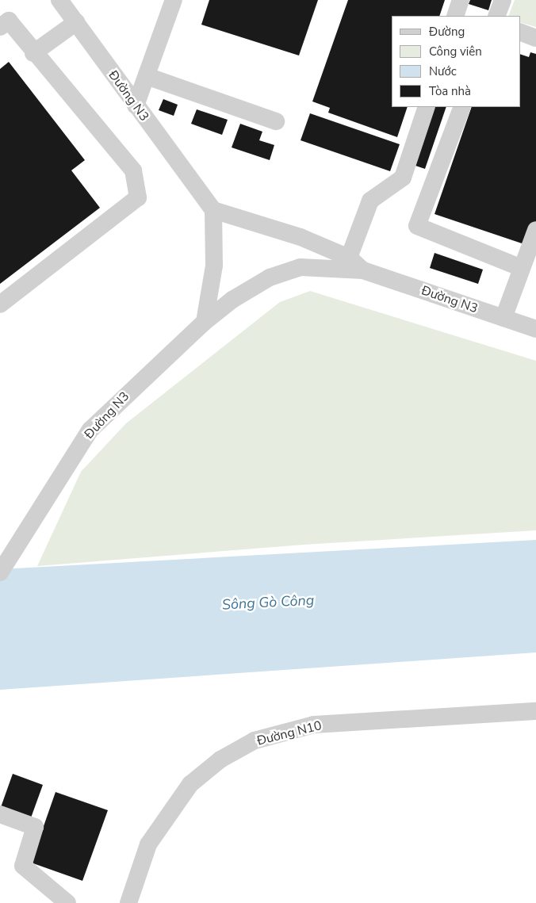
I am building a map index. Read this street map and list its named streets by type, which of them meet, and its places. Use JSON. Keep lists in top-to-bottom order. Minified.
{"streets":{"street":["Đường N3","Đường N10"]},"water":["Sông Gò Công"],"legend":["Đường","Công viên","Nước","Tòa nhà"]}
